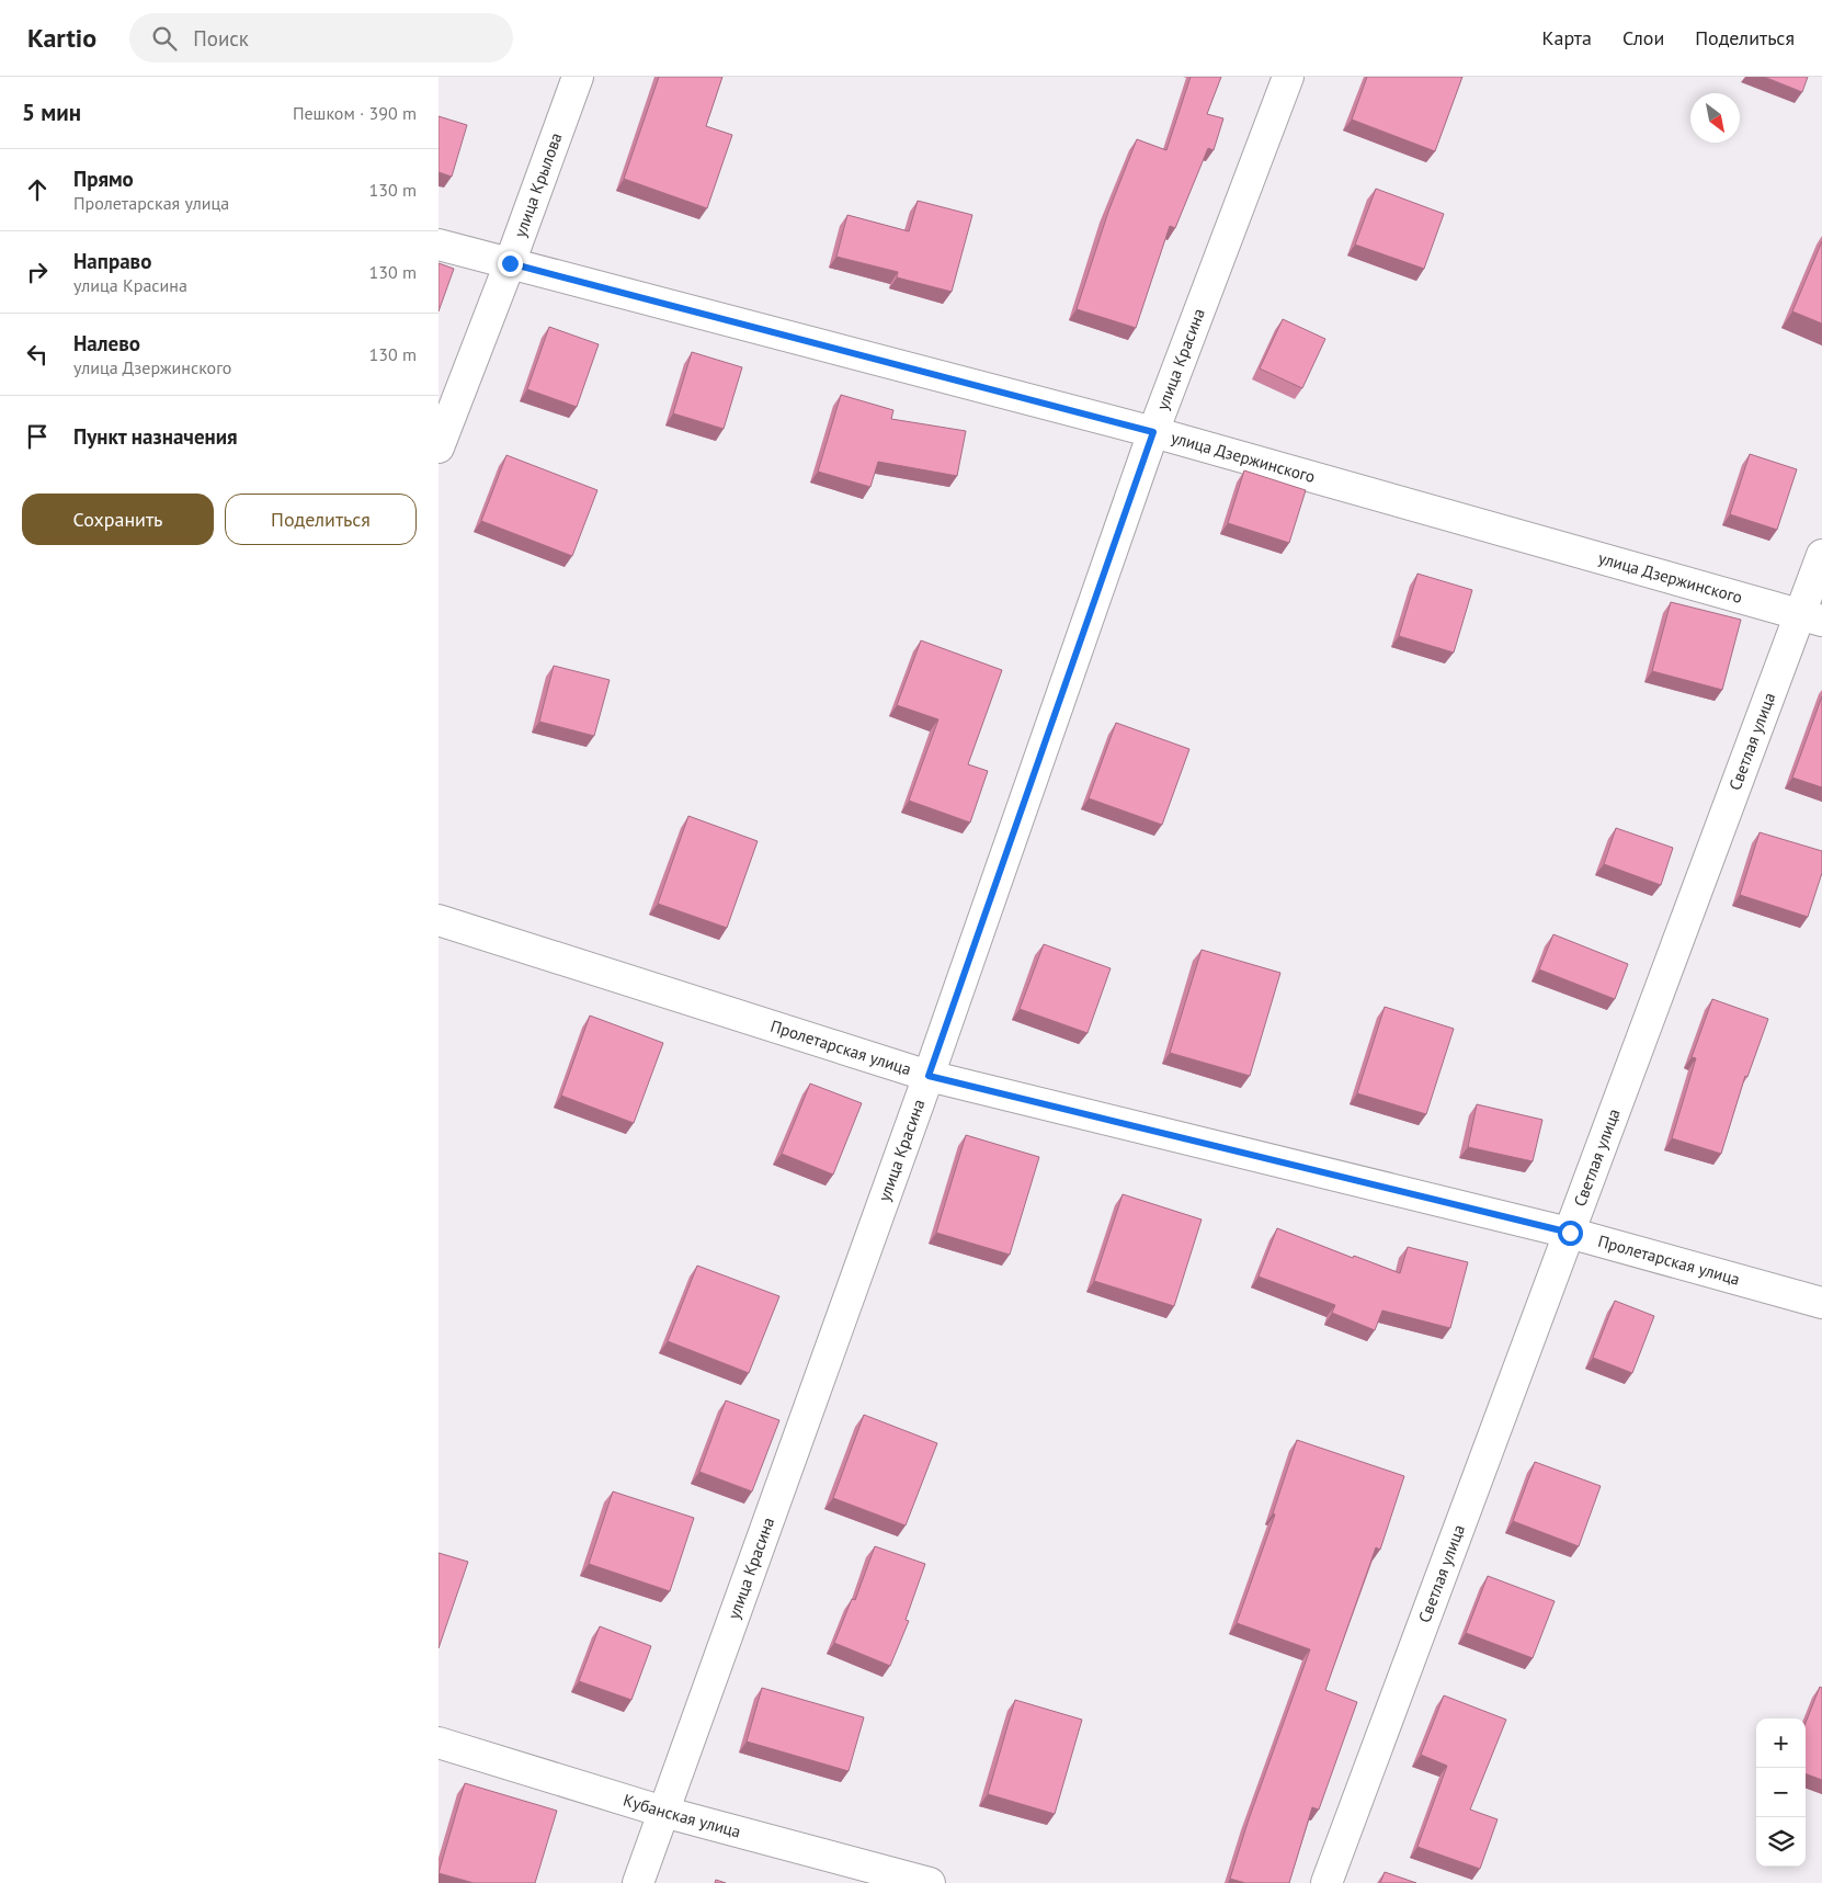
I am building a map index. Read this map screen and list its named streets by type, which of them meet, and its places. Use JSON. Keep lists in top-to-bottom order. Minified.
{"streets":{"street":["улица Крылова","улица Красина","улица Дзержинского","Светлая улица","Пролетарская улица","Кубанская улица"]},"crossings":[["улица Крылова","улица Дзержинского"],["улица Красина","улица Дзержинского"],["улица Красина","Пролетарская улица"],["улица Красина","Кубанская улица"],["улица Дзержинского","Светлая улица"],["Светлая улица","Пролетарская улица"]],"north":"bottom right","page":{"header":"Kartio","search":"Поиск","nav":["Карта","Слои","Поделиться"],"heading":["5 мин","Пешком · 390 m"],"list":[["Прямо","Пролетарская улица","130 m"],["Направо","улица Красина","130 m"],["Налево","улица Дзержинского","130 m"],"Пункт назначения"],"buttons":["Сохранить","Поделиться"],"map_buttons":["+","−"]}}
